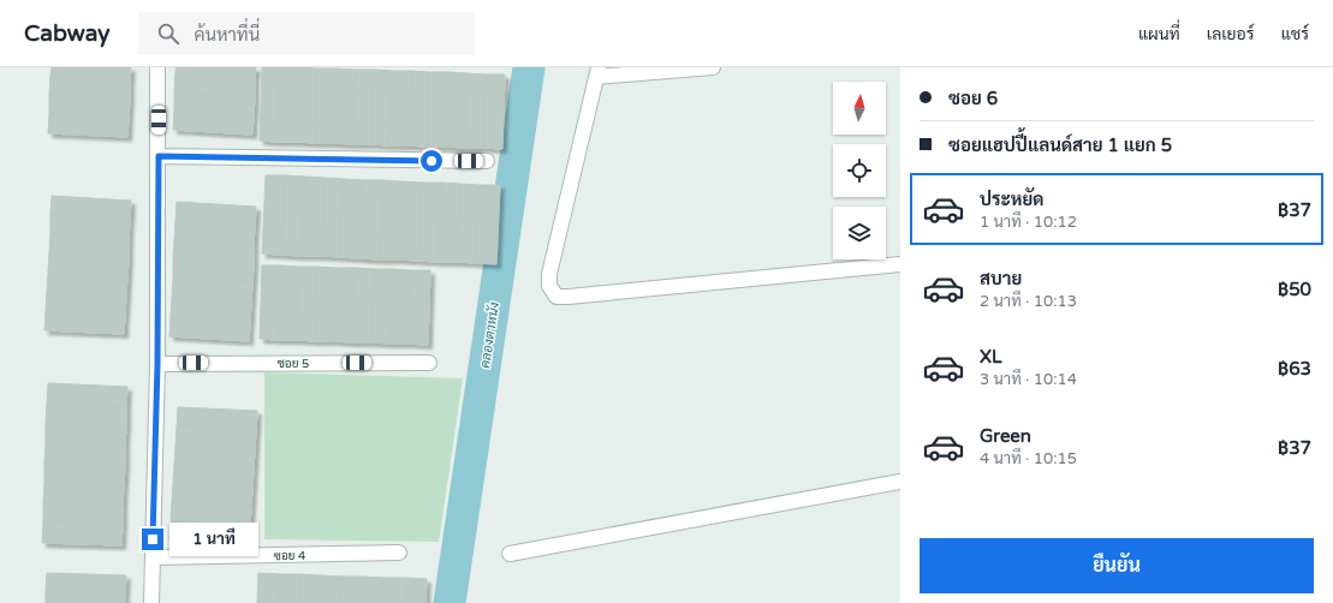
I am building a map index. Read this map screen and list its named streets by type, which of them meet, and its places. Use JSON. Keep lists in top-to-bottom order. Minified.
{"streets":{"street":["ซอย 5","ซอย 4"]},"water":["คลองตาหนัง"],"north":"top","page":{"header":"Cabway","search":"ค้นหาที่นี่","nav":["แผนที่","เลเยอร์","แชร์"],"banner":["ซอย 6","ซอยแฮปปี้แลนด์สาย 1 แยก 5"],"list":[{"name":"ประหยัด","note":"1 นาที · 10:12","value":"฿37"},{"name":"สบาย","note":"2 นาที · 10:13","value":"฿50"},{"name":"XL","note":"3 นาที · 10:14","value":"฿63"},{"name":"Green","note":"4 นาที · 10:15","value":"฿37"}],"bubble":"1 นาที","buttons":"ยืนยัน"}}
